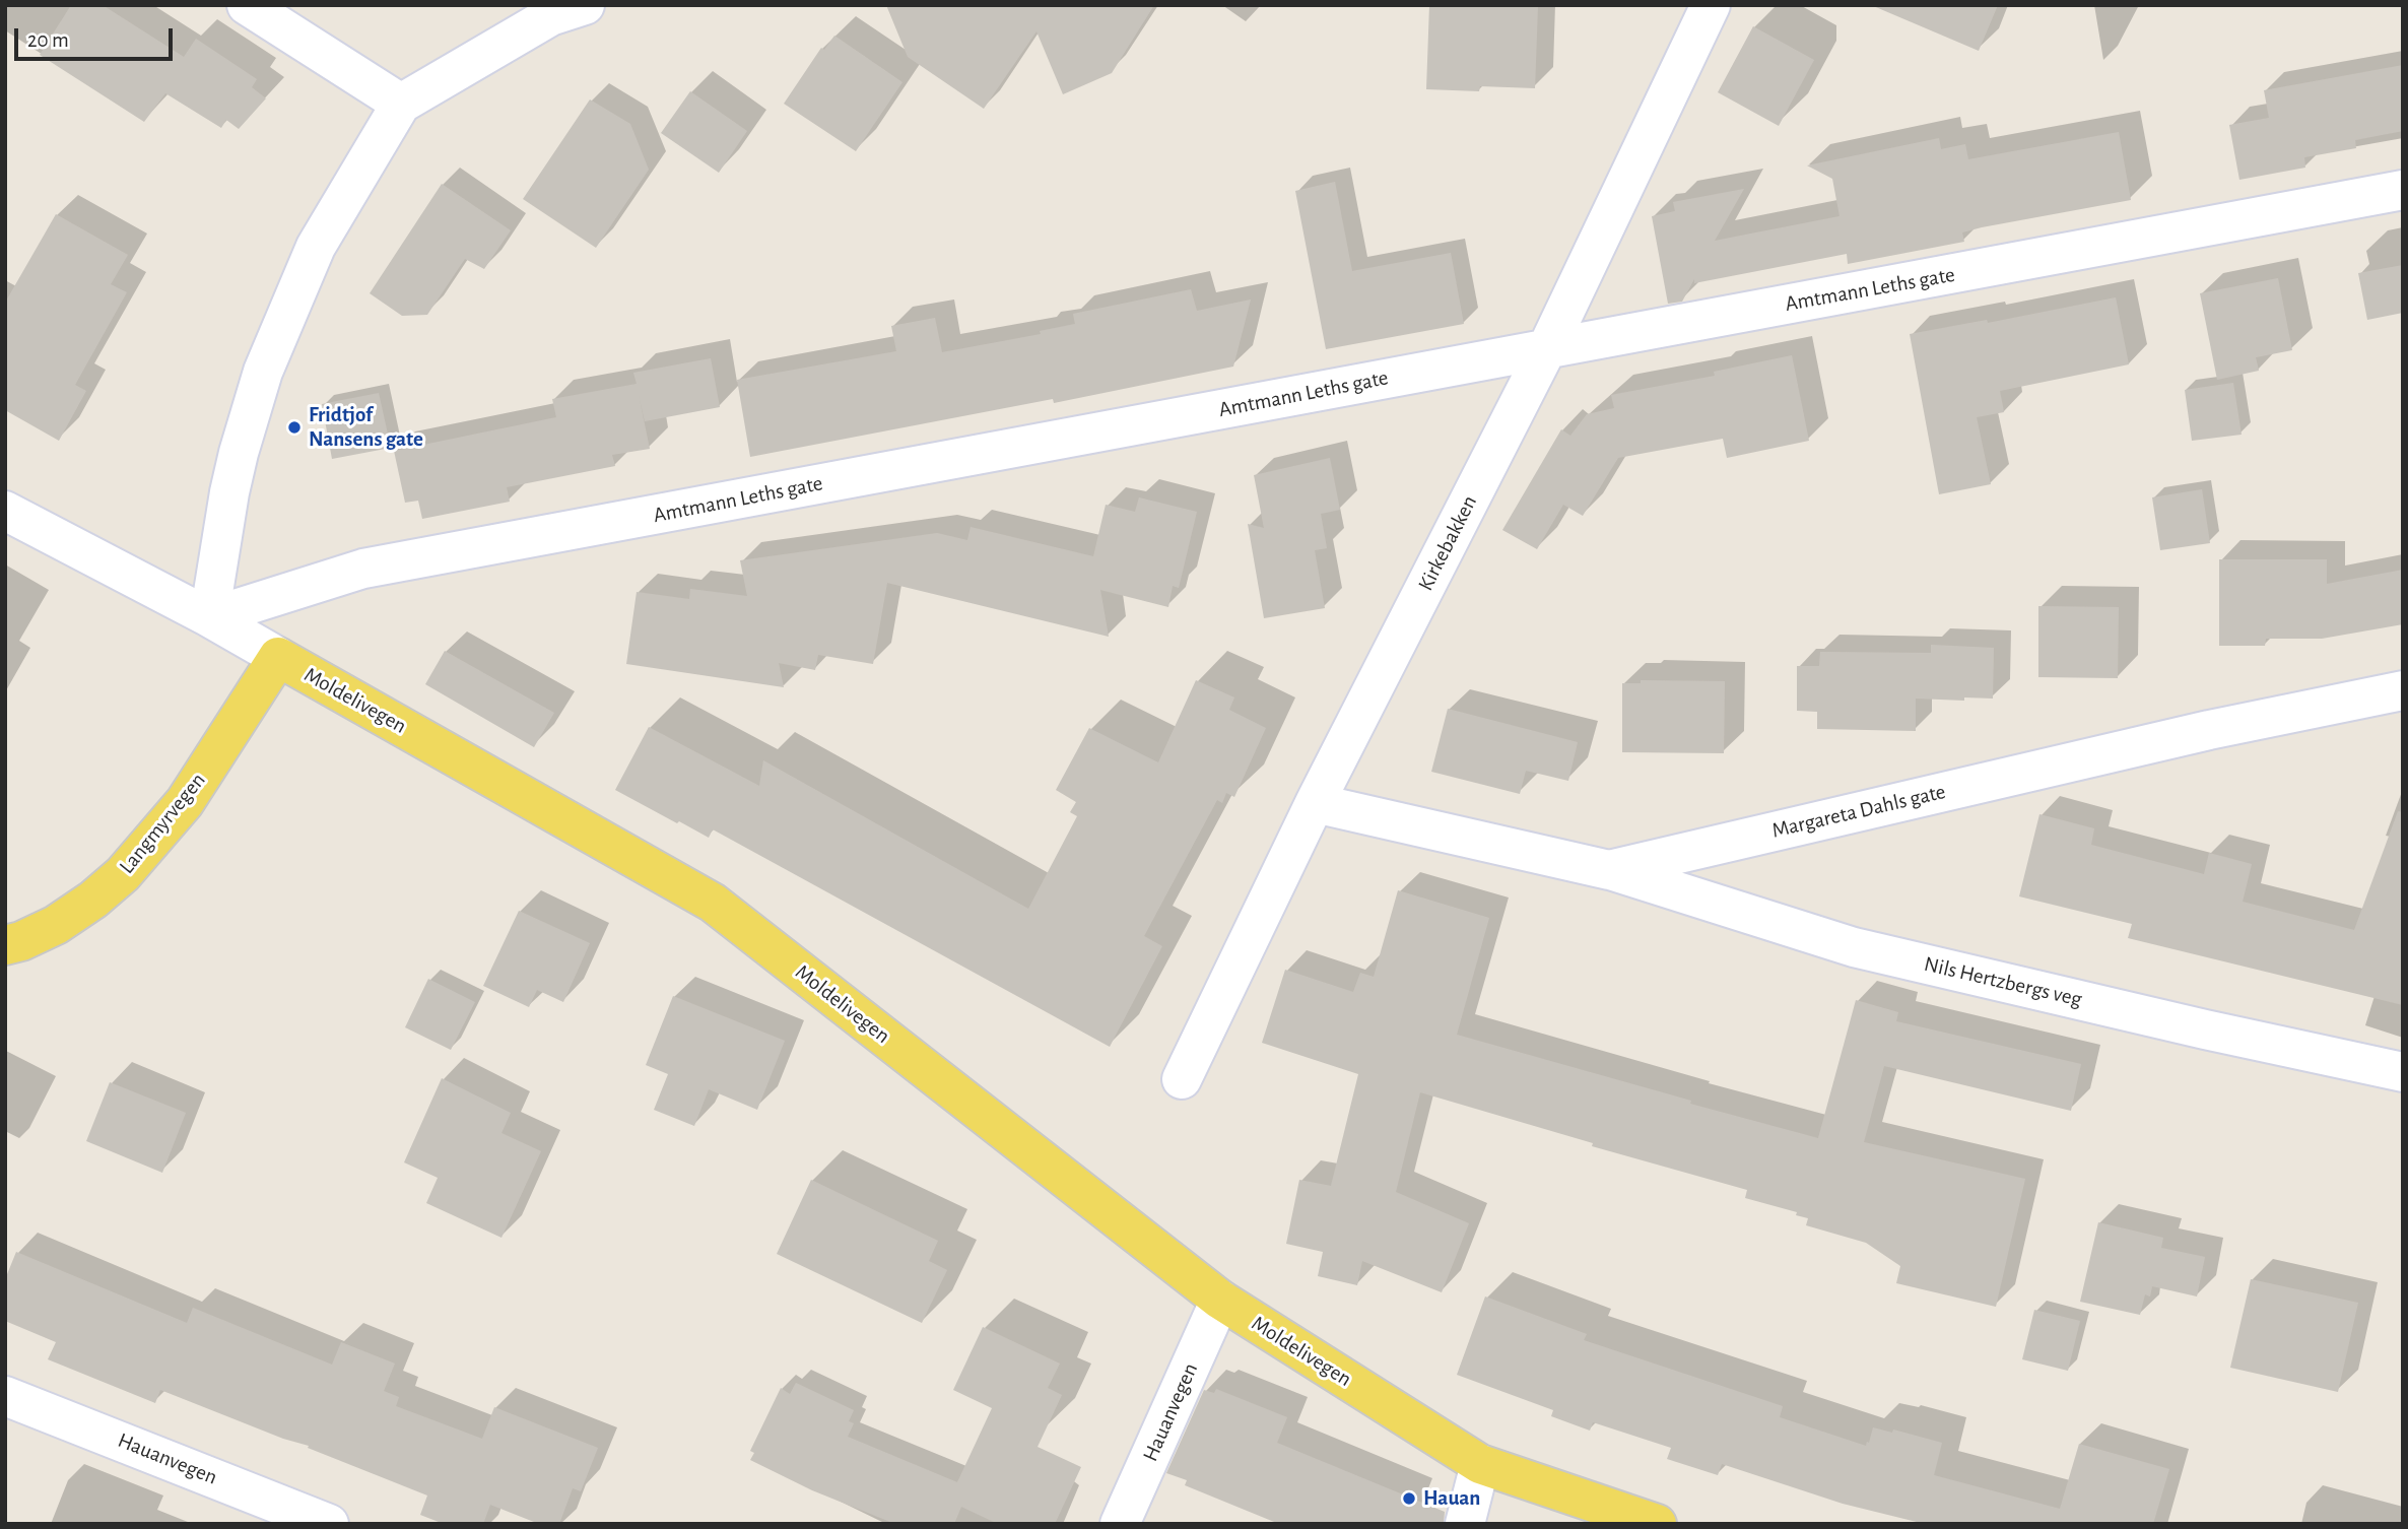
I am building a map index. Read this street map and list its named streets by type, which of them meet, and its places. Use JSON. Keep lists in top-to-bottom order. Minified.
{"streets":{"main road":["Moldelivegen","Langmyrvegen"],"street":["Amtmann Leths gate","Kirkebakken","Margareta Dahls gate","Nils Hertzbergs veg","Hauanvegen"]},"crossings":[["Amtmann Leths gate","Kirkebakken"],["Amtmann Leths gate","Moldelivegen"],["Kirkebakken","Margareta Dahls gate"],["Moldelivegen","Langmyrvegen"],["Moldelivegen","Hauanvegen"],["Margareta Dahls gate","Nils Hertzbergs veg"]],"places":["Fridtjof Nansens gate","Hauan"],"scale_bar":"20 m"}
